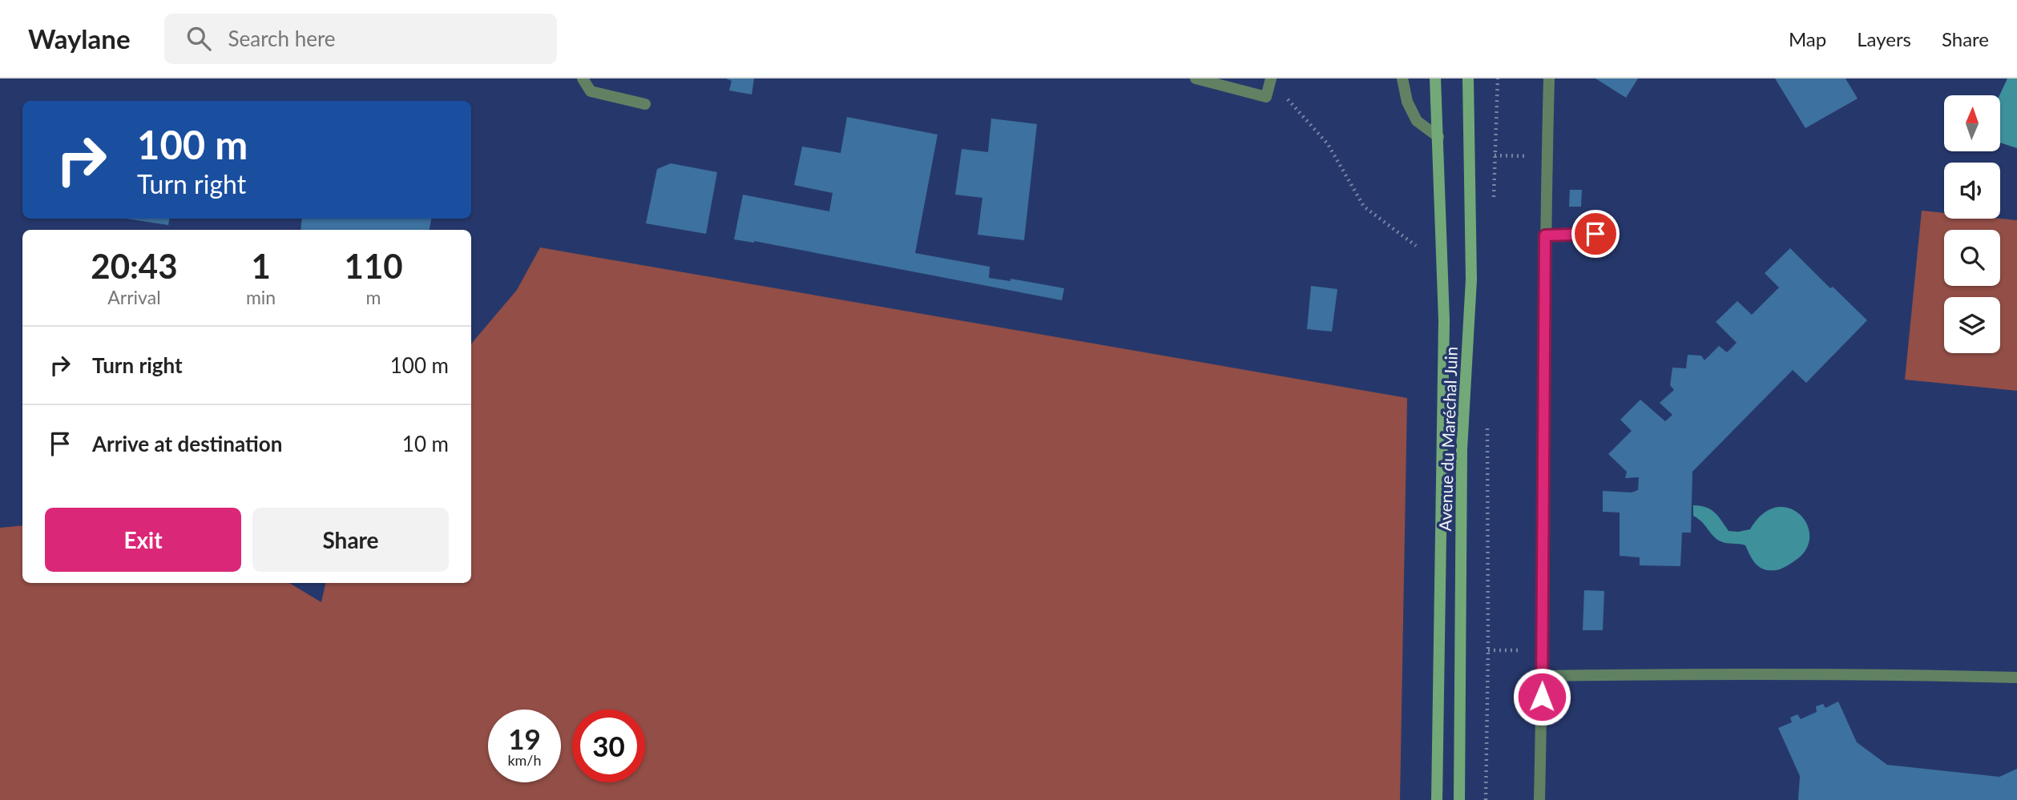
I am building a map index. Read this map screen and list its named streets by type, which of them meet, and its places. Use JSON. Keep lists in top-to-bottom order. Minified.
{"streets":{"main road":["Avenue du Maréchal Juin"]},"north":"top","page":{"header":"Waylane","search":"Search here","nav":["Map","Layers","Share"],"turn":["100 m","Turn right"],"eta":["20:43","Arrival","1","min","110","m"],"list":[{"name":"Turn right","value":"100 m"},{"name":"Arrive at destination","value":"10 m"}],"buttons":["Exit","Share"],"speed":"19 km/h","limit":"30"}}
